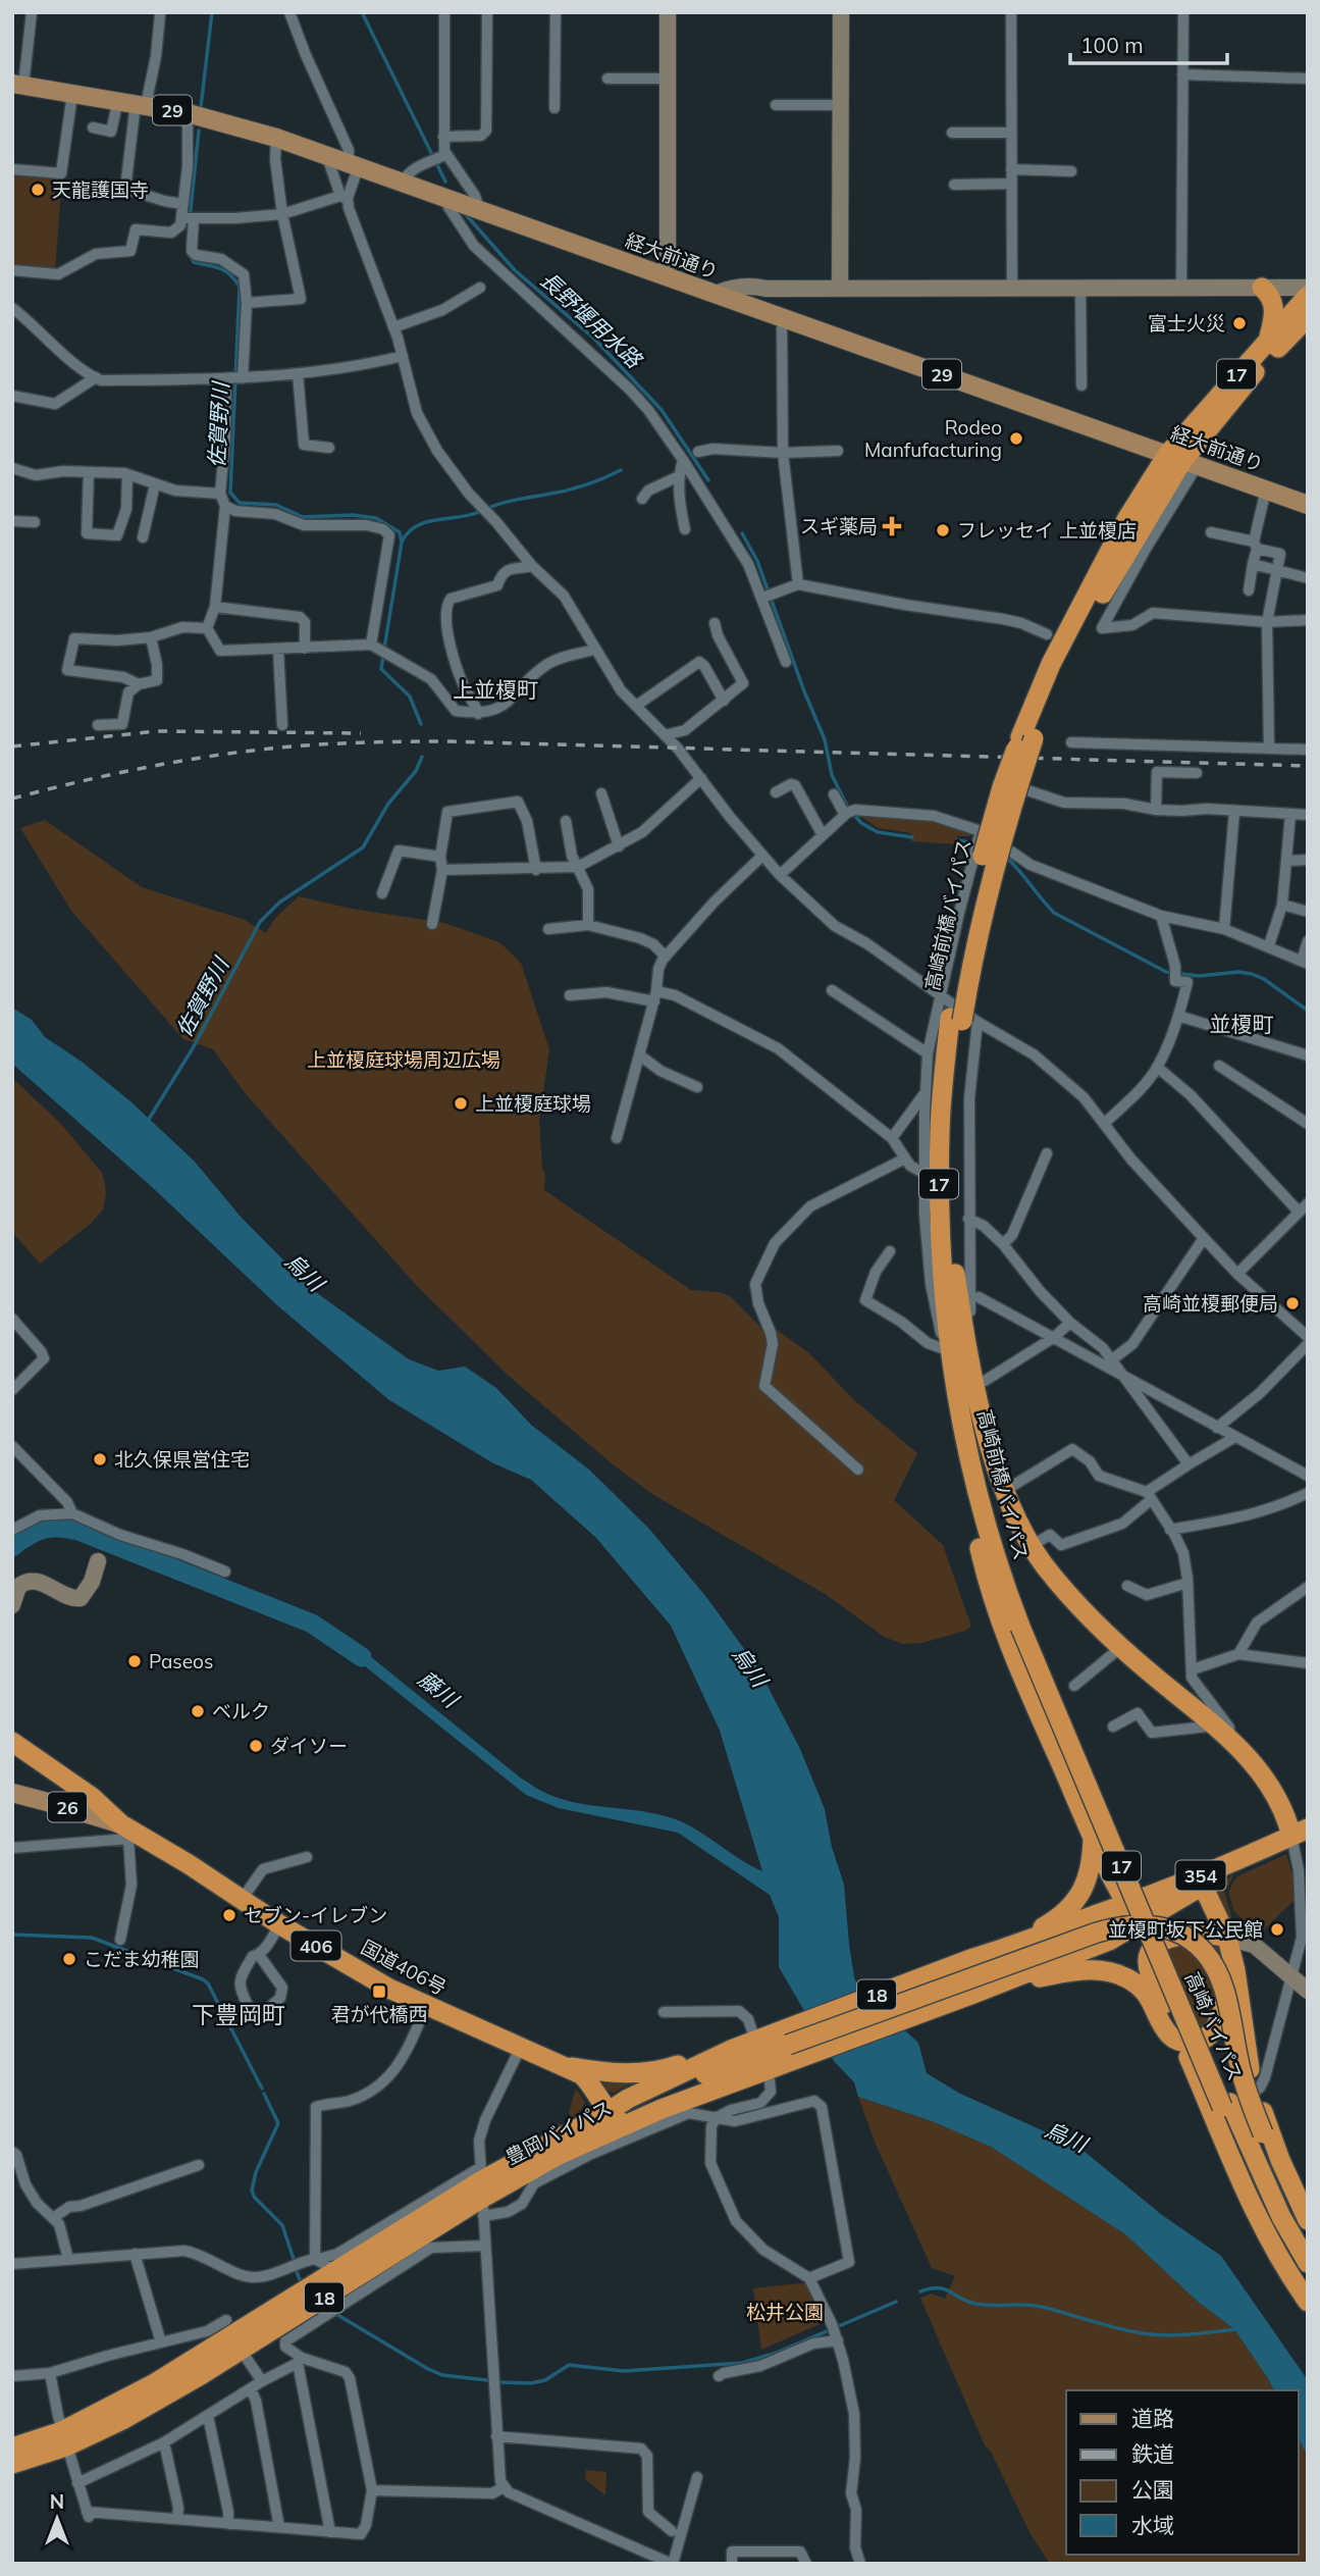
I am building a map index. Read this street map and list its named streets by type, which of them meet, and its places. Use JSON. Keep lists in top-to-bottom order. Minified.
{"streets":{"highway":["17","高崎前橋バイパス","354","406","国道406号","18","高崎バイパス","豊岡バイパス"],"main road":["29","経大前通り","26"]},"crossings":[["経大前通り","高崎前橋バイパス"],["17","高崎前橋バイパス"],["17","354"],["17","豊岡バイパス"],["高崎前橋バイパス","高崎バイパス"],["26","国道406号"],["354","豊岡バイパス"],["406","国道406号"],["406","豊岡バイパス"],["国道406号","18"],["国道406号","豊岡バイパス"],["18","豊岡バイパス"]],"districts":["上並榎町","並榎町","下豊岡町"],"water":["長野堰用水路","佐賀野川","烏川","藤川"],"parks":["上並榎庭球場周辺広場","松井公園"],"places":{"other":["天龍護国寺","富士火災","Rodeo Manfufacturing","フレッセイ 上並榎店","上並榎庭球場","高崎並榎郵便局","北久保県営住宅","Paseos","ベルク","ダイソー","セブン-イレブン","並榎町坂下公民館","こだま幼稚園"],"health":["スギ薬局"],"transit":["君が代橋西"]},"legend":["道路","鉄道","公園","水域"],"scale_bar":"100 m","north":"top"}
